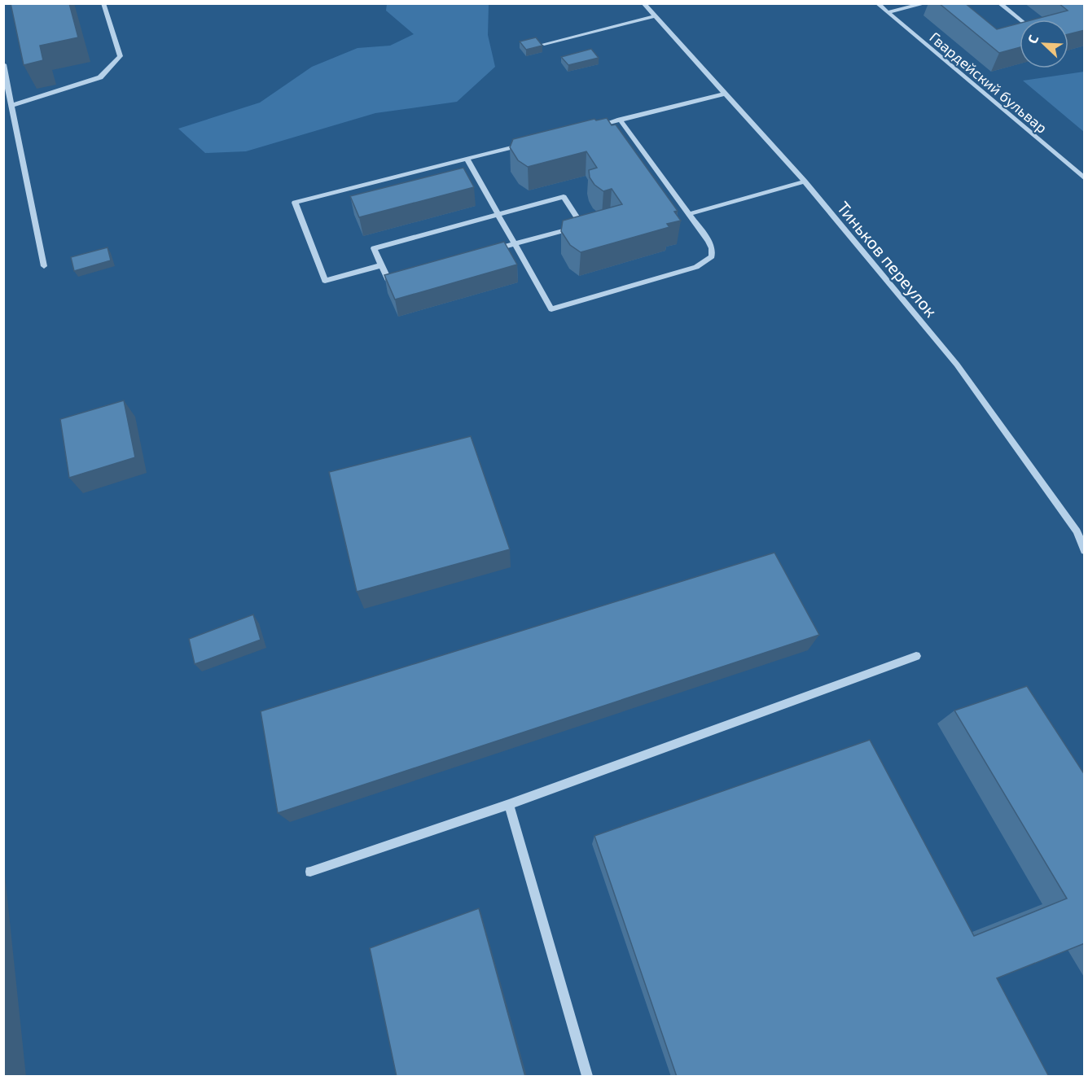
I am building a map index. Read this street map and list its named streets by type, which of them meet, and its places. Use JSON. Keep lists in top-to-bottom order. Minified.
{"streets":{"street":["Гвардейский бульвар","Тиньков переулок"]},"north":"top left"}
